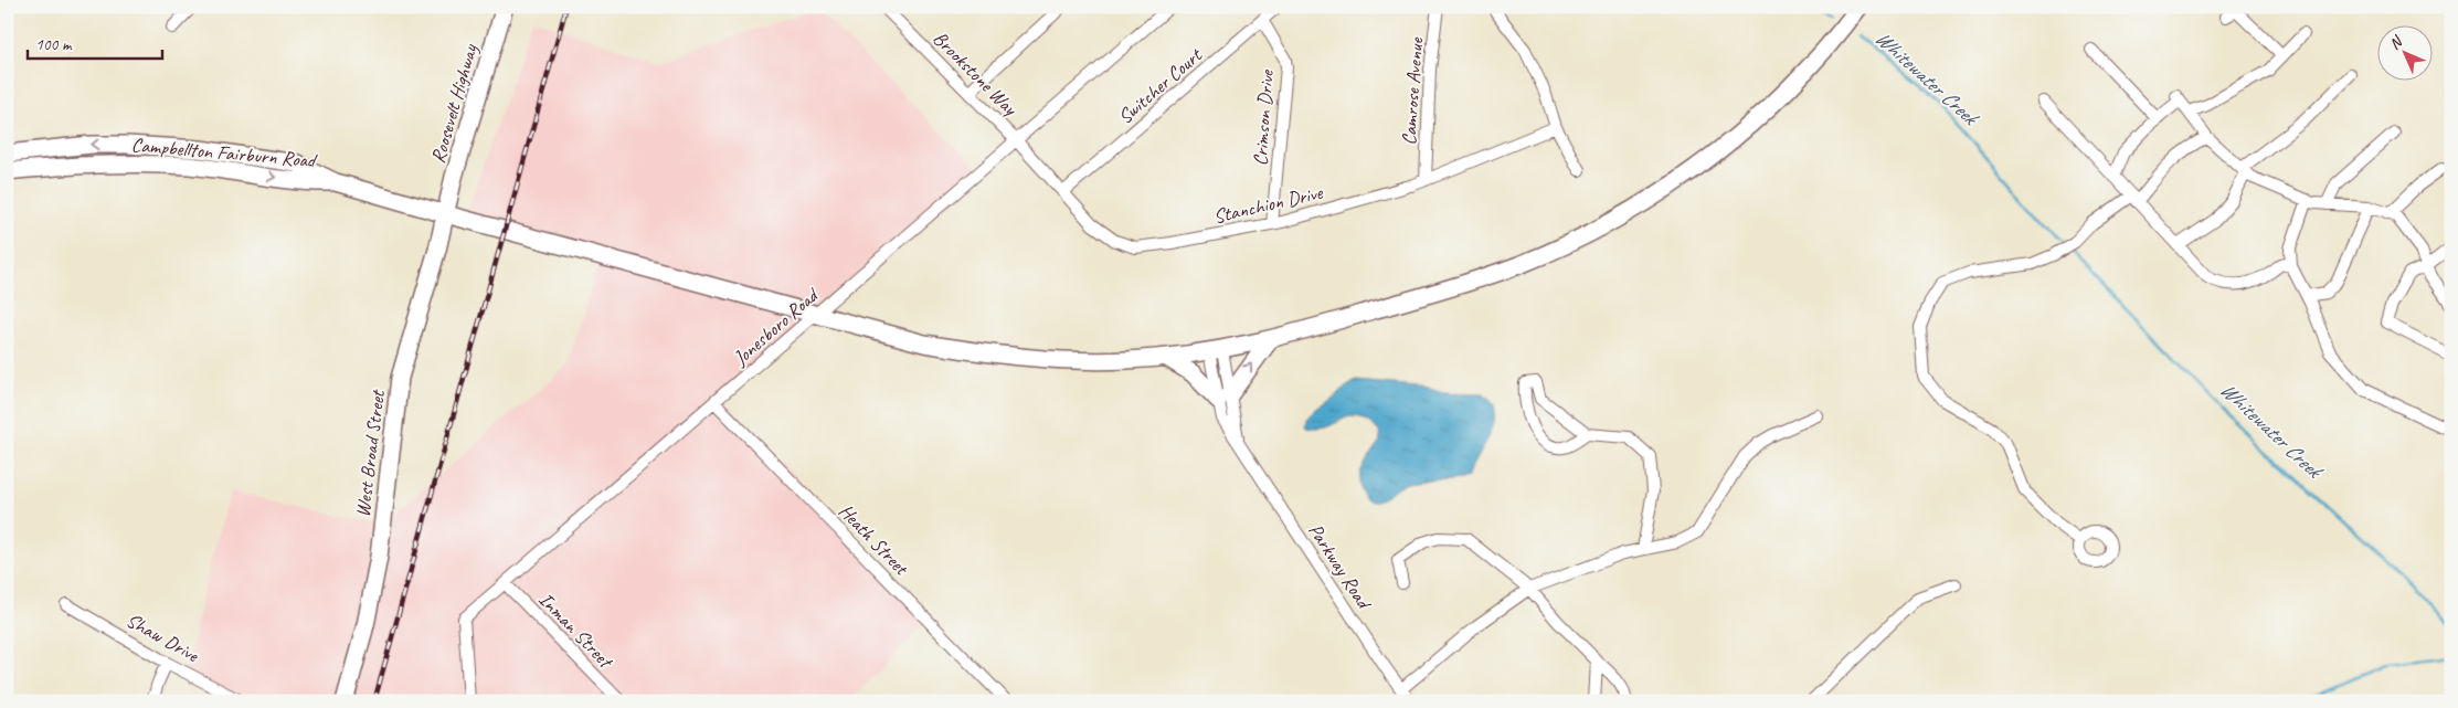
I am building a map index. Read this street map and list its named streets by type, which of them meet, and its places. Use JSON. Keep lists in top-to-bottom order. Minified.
{"streets":{"main road":["Roosevelt Highway","Campbellton Fairburn Road","West Broad Street"],"street":["Brookstone Way","Switcher Court","Camrose Avenue","Crimson Drive","Stanchion Drive","Jonesboro Road","Heath Street","Parkway Road","Inman Street","Shaw Drive"]},"crossings":[["Brookstone Way","Stanchion Drive"],["Brookstone Way","Jonesboro Road"],["Switcher Court","Crimson Drive"],["Switcher Court","Stanchion Drive"],["Camrose Avenue","Stanchion Drive"],["Roosevelt Highway","Campbellton Fairburn Road"],["Roosevelt Highway","West Broad Street"],["Crimson Drive","Stanchion Drive"],["Campbellton Fairburn Road","Jonesboro Road"],["Campbellton Fairburn Road","West Broad Street"],["Campbellton Fairburn Road","Parkway Road"],["Stanchion Drive","Jonesboro Road"],["Jonesboro Road","Heath Street"],["Jonesboro Road","Inman Street"]],"water":["Whitewater Creek"],"scale_bar":"100 m","north":"top left"}
